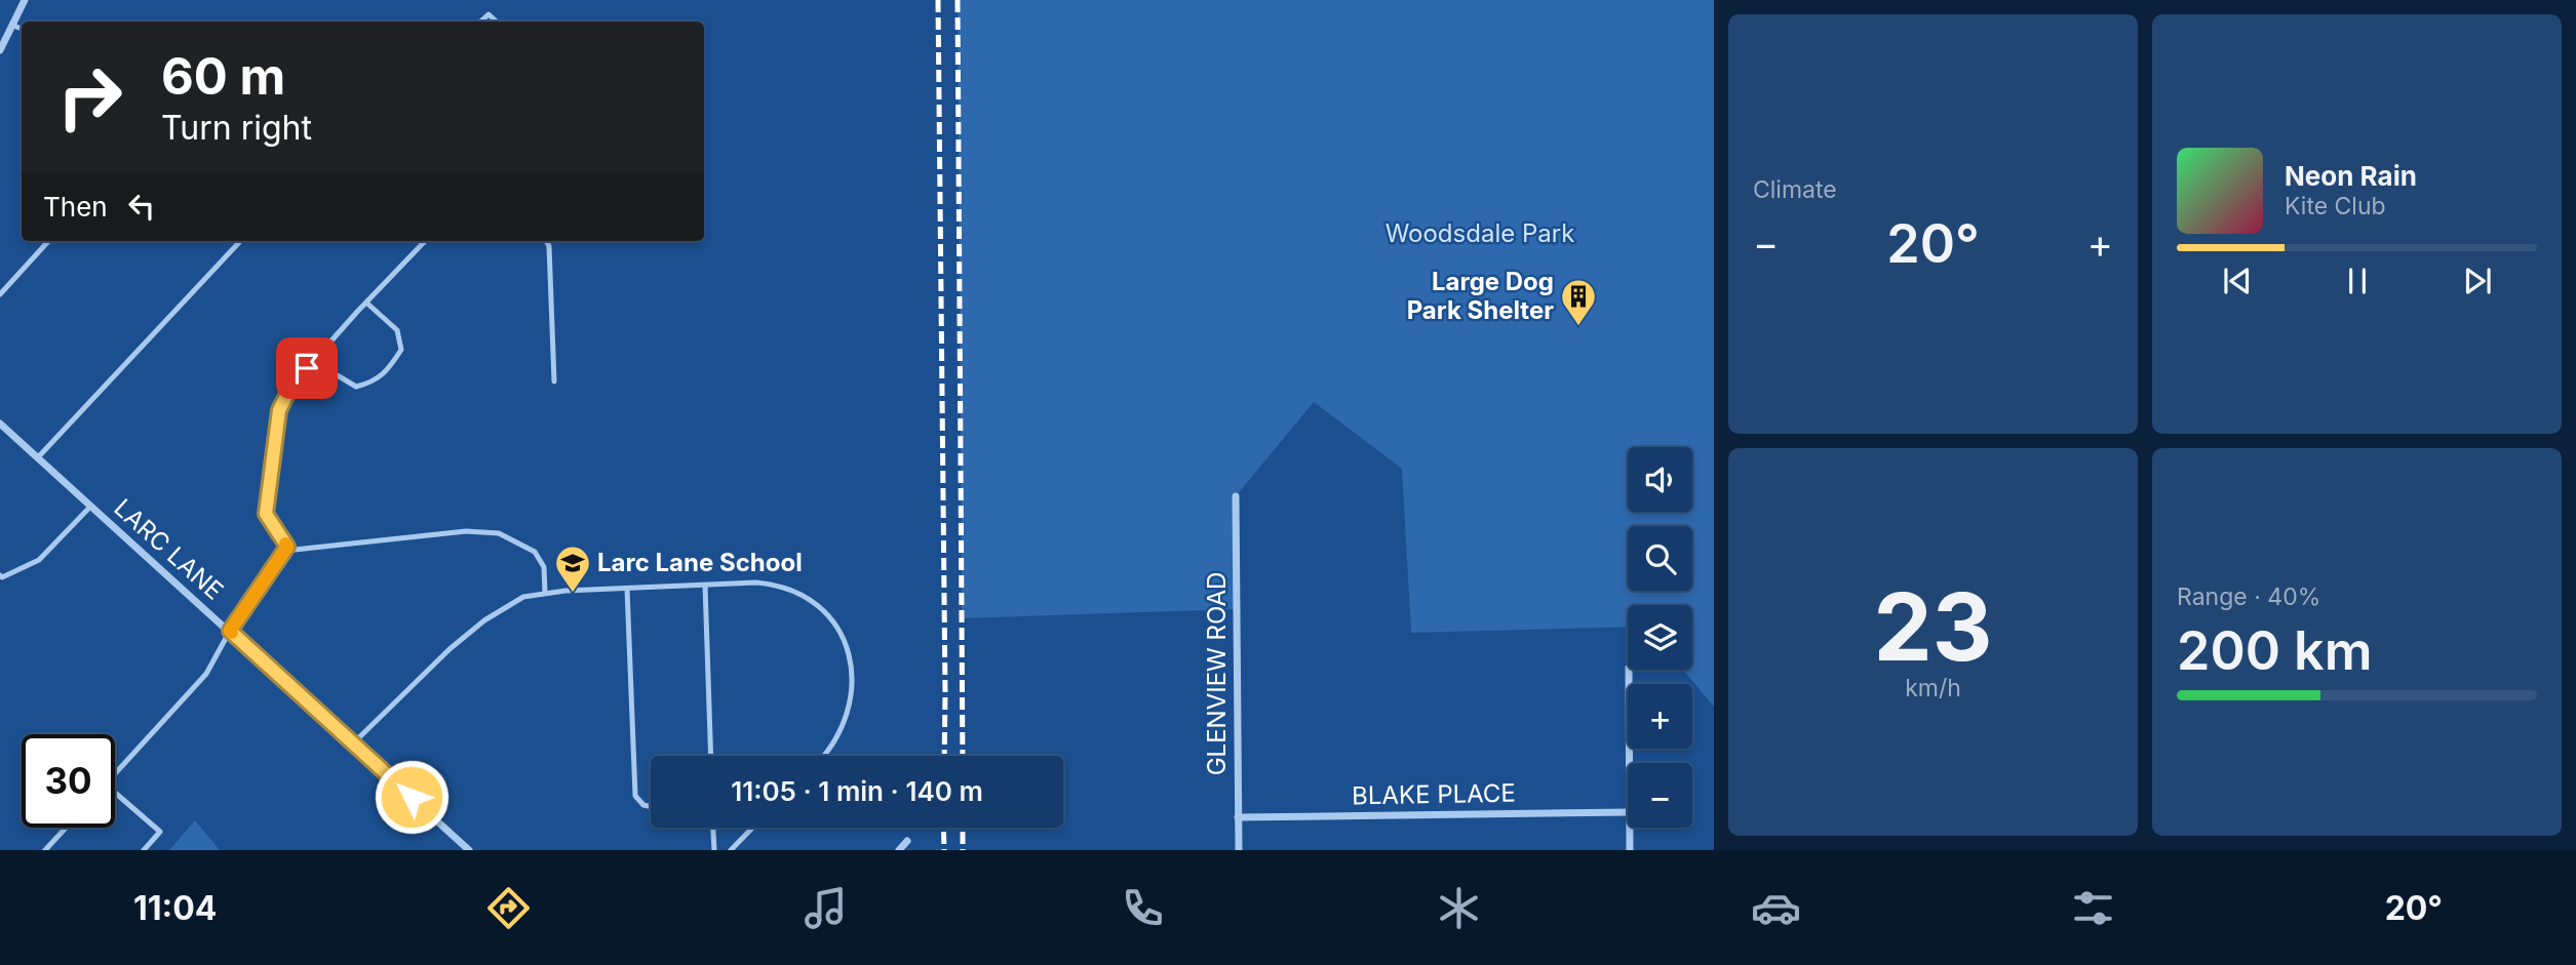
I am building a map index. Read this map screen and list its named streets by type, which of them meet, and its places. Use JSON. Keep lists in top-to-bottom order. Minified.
{"streets":{"street":["LARC LANE","GLENVIEW ROAD","BLAKE PLACE"]},"crossings":[["GLENVIEW ROAD","BLAKE PLACE"]],"parks":["Woodsdale Park"],"places":{"building":["Large Dog Park Shelter"],"school or university":["Larc Lane School"]},"page":{"tile":["Climate",["23","km/h"],["Range · 40%","200 km"]],"turn":["60 m","Turn right"],"song":["Neon Rain","Kite Club"],"then":"Then","heat":["−","20°","+"],"map_buttons":["+","−"],"limit":"30","trip":"11:05 · 1 min · 140 m","tabs":["11:04","20°"]}}
